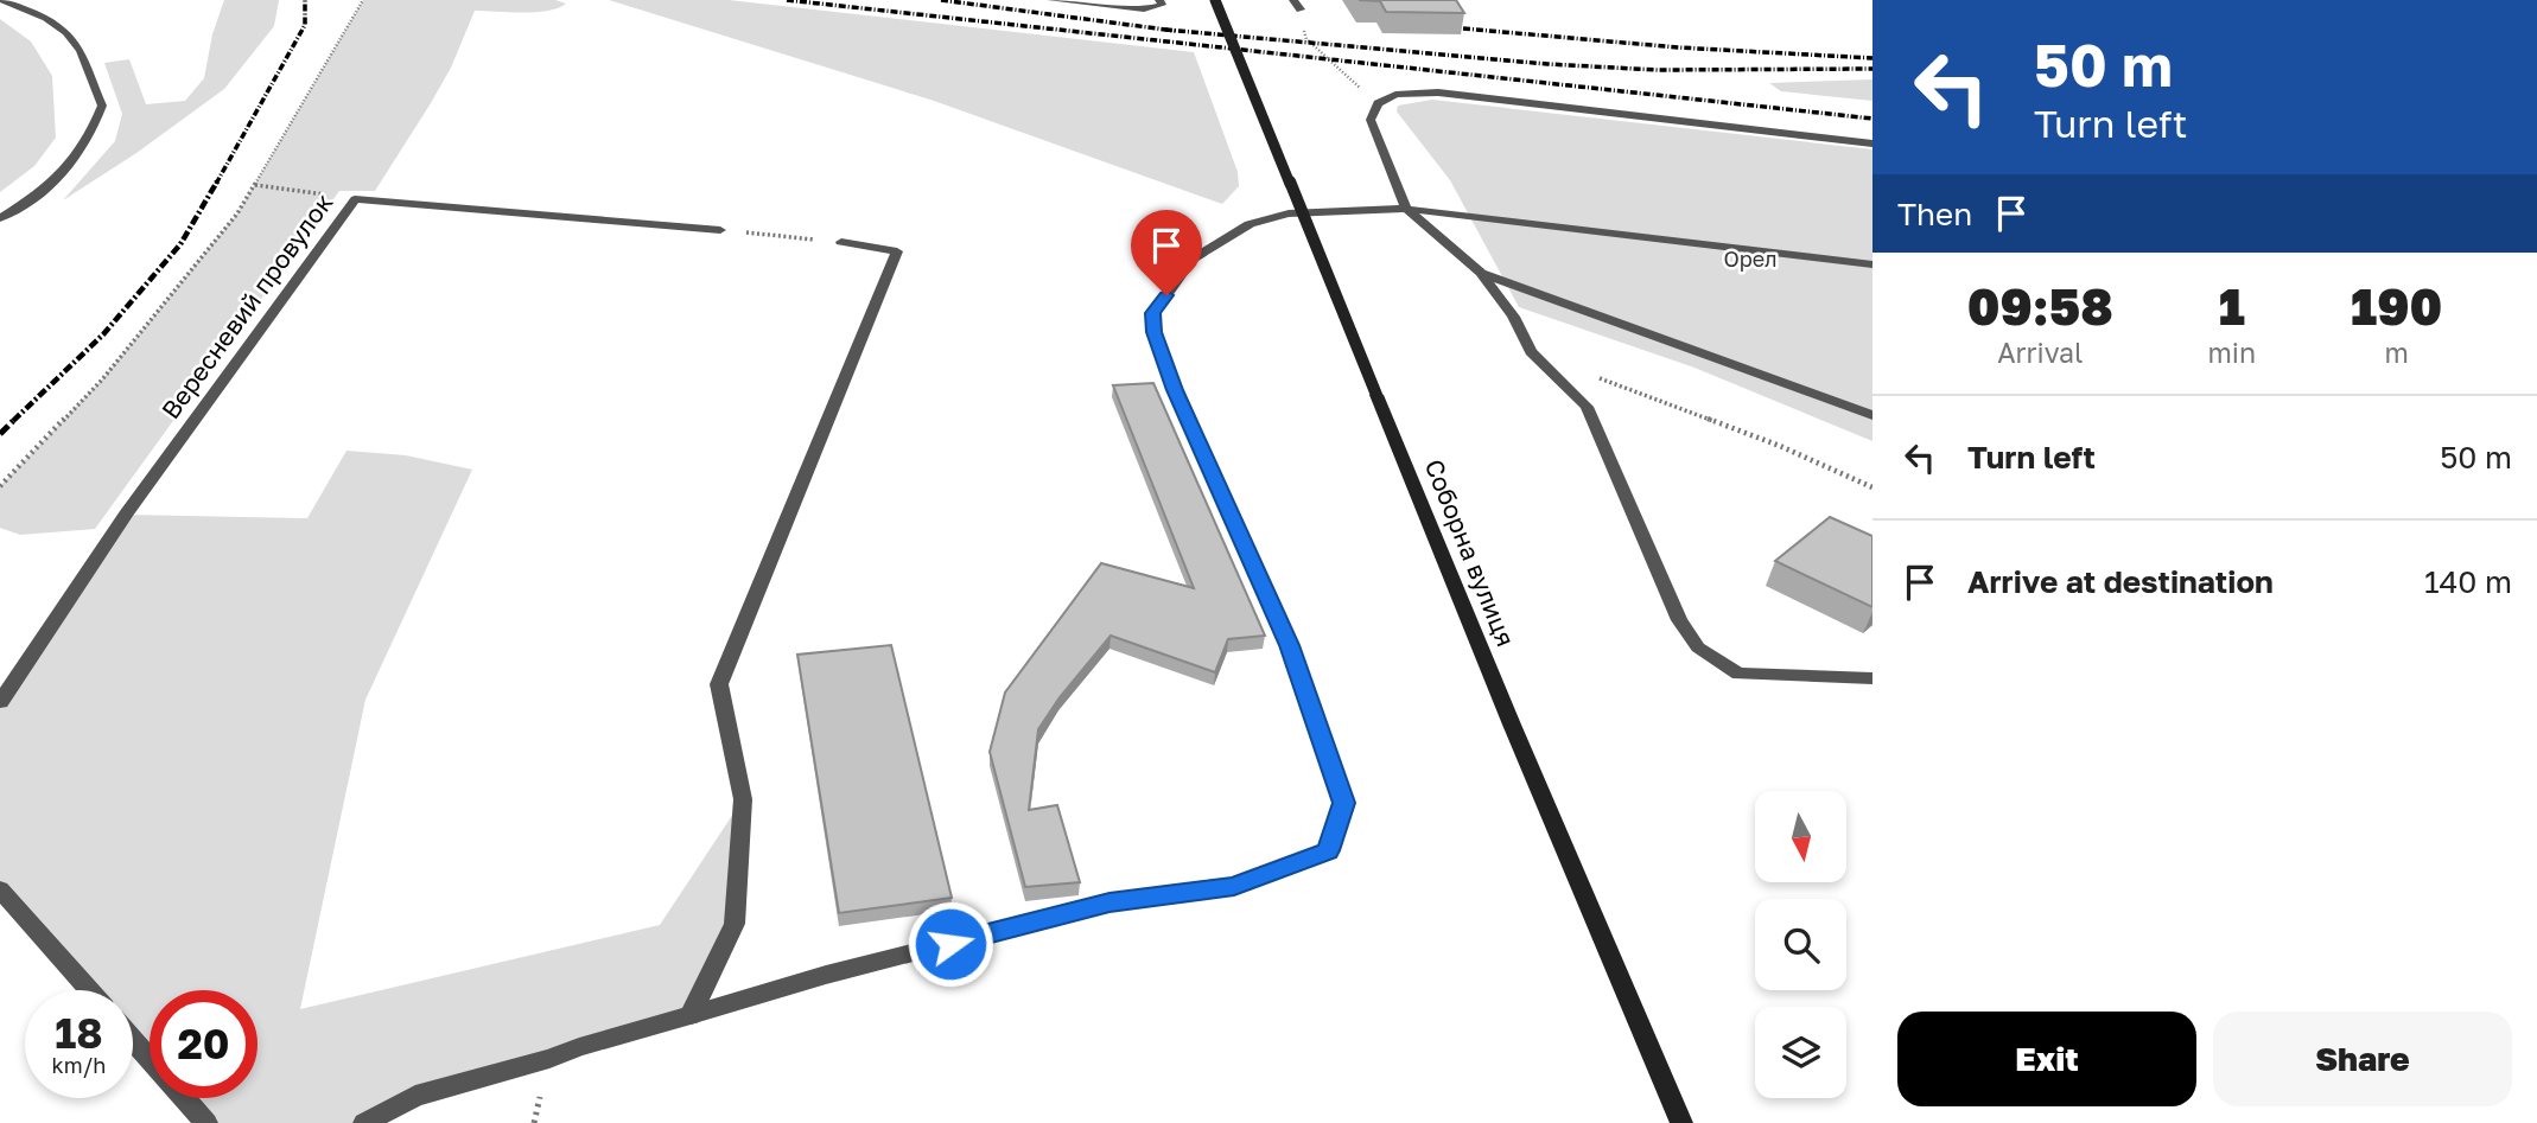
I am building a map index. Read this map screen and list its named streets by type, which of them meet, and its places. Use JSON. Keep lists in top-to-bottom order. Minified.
{"streets":{"main road":["Соборна вулиця"],"street":["Вересневий провулок"]},"parks":["Орел"],"north":"bottom","page":{"turn":["50 m","Turn left"],"then":"Then","eta":["09:58","Arrival","1","min","190","m"],"list":[{"name":"Turn left","value":"50 m"},{"name":"Arrive at destination","value":"140 m"}],"speed":"18 km/h","limit":"20","buttons":["Exit","Share"]}}
